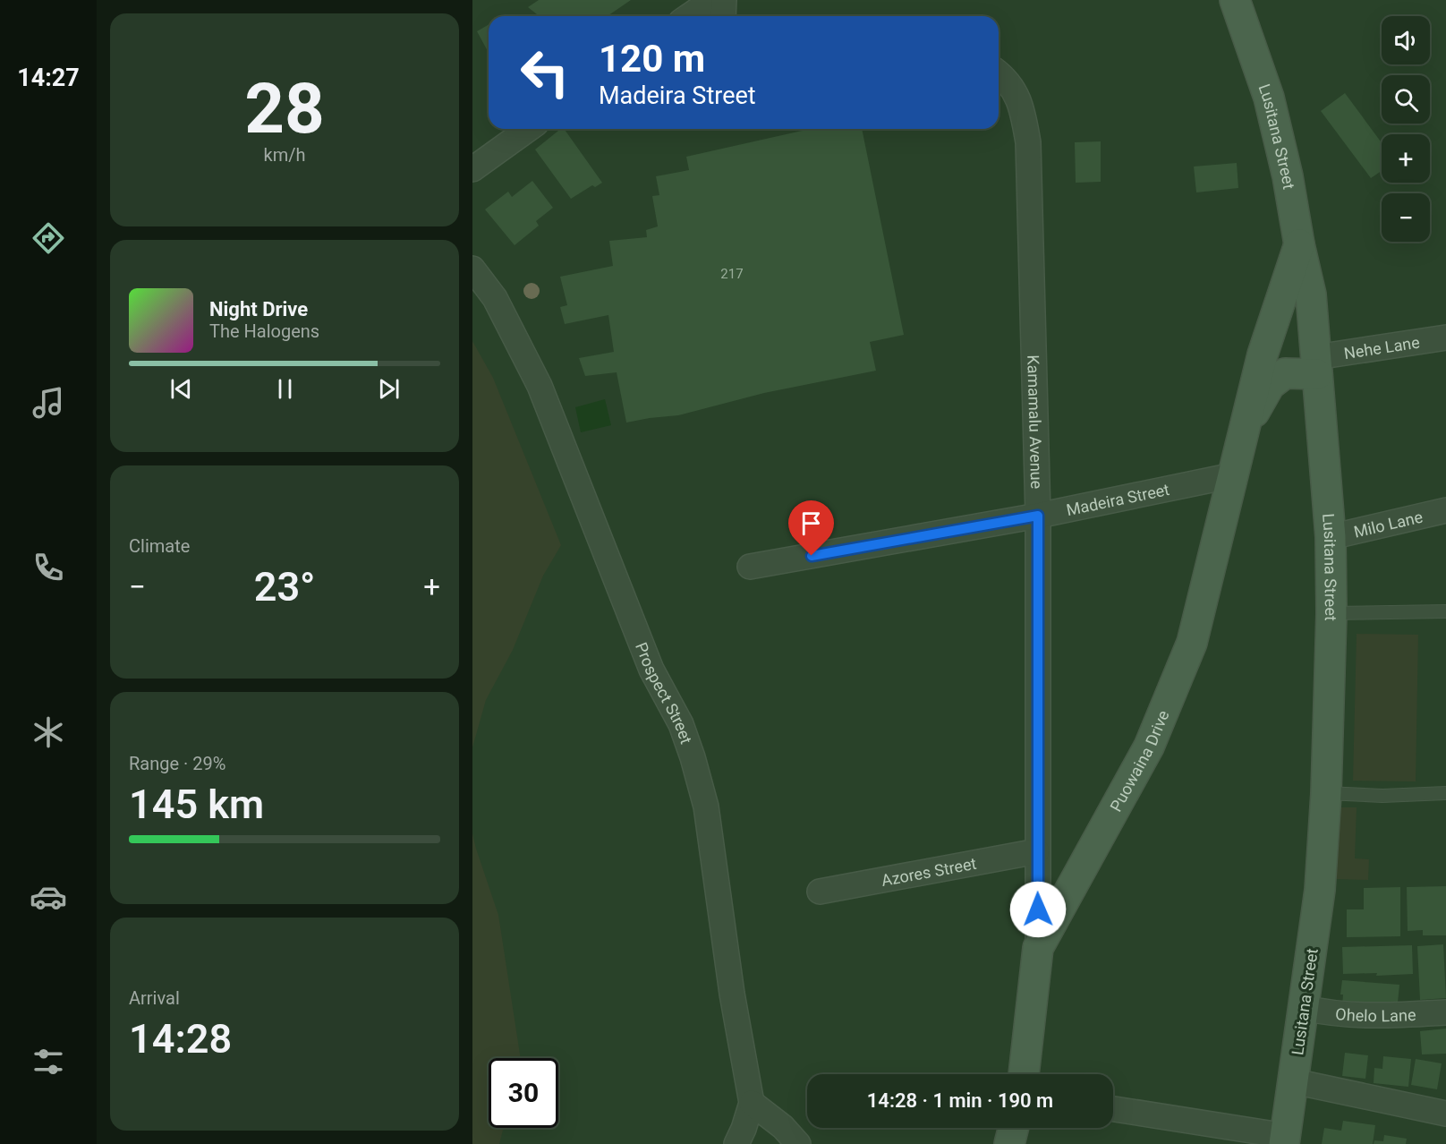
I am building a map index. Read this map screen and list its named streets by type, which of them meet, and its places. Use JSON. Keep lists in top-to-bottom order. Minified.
{"streets":{"main road":["Lusitana Street","Puowaina Drive"],"street":["Nehe Lane","Kamamalu Avenue","Madeira Street","Milo Lane","Prospect Street","Azores Street","Ohelo Lane"]},"crossings":[["Lusitana Street","Nehe Lane"],["Lusitana Street","Milo Lane"],["Lusitana Street","Ohelo Lane"],["Kamamalu Avenue","Madeira Street"],["Kamamalu Avenue","Puowaina Drive"],["Kamamalu Avenue","Azores Street"],["Madeira Street","Puowaina Drive"]],"house_numbers":["217"],"page":{"tabs":"14:27","tile":[["28","km/h"],"Climate",["Range · 29%","145 km"],["Arrival","14:28"]],"map_buttons":["+","−"],"turn":["120 m","Madeira Street"],"song":["Night Drive","The Halogens"],"heat":["−","23°","+"],"limit":"30","trip":"14:28 · 1 min · 190 m"}}
